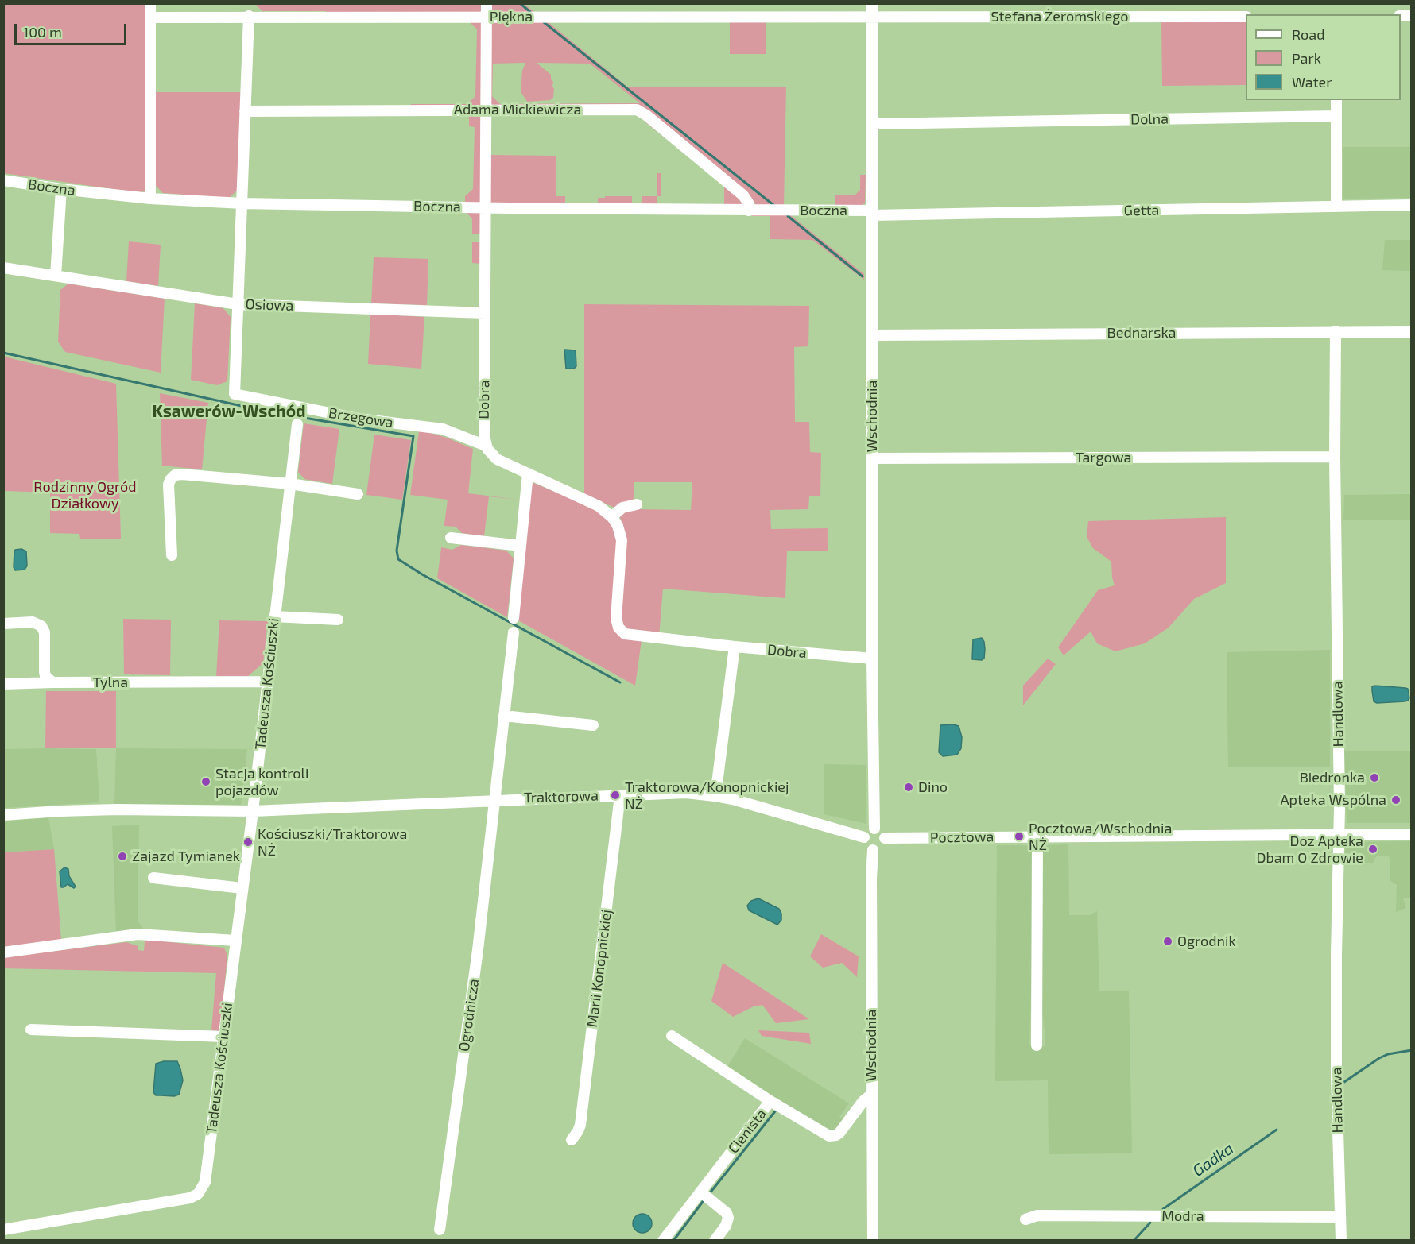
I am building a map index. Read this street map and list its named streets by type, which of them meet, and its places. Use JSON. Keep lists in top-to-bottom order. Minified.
{"streets":{"street":["Piękna","Stefana Żeromskiego","Adama Mickiewicza","Dolna","Boczna","Getta","Osiowa","Bednarska","Dobra","Wschodnia","Brzegowa","Targowa","Tylna","Tadeusza Kościuszki","Handlowa","Traktorowa","Pocztowa","Marii Konopnickiej","Ogrodnicza","Cienista","Modra"]},"crossings":[["Piękna","Stefana Żeromskiego"],["Piękna","Dobra"],["Piękna","Wschodnia"],["Stefana Żeromskiego","Wschodnia"],["Adama Mickiewicza","Boczna"],["Adama Mickiewicza","Dobra"],["Dolna","Wschodnia"],["Boczna","Getta"],["Boczna","Dobra"],["Boczna","Wschodnia"],["Getta","Wschodnia"],["Osiowa","Dobra"],["Osiowa","Brzegowa"],["Bednarska","Wschodnia"],["Bednarska","Handlowa"],["Dobra","Wschodnia"],["Dobra","Brzegowa"],["Wschodnia","Targowa"],["Wschodnia","Traktorowa"],["Wschodnia","Pocztowa"],["Wschodnia","Cienista"],["Targowa","Handlowa"],["Tylna","Tadeusza Kościuszki"],["Tadeusza Kościuszki","Traktorowa"],["Handlowa","Pocztowa"],["Handlowa","Modra"],["Traktorowa","Pocztowa"],["Traktorowa","Marii Konopnickiej"],["Traktorowa","Ogrodnicza"]],"districts":["Ksawerów-Wschód"],"water":["Gadka"],"parks":["Rodzinny Ogród Działkowy"],"places":["Biedronka","Stacja kontroli pojazdów","Dino","Traktorowa/Konopnickiej NŻ","Apteka Wspólna","Pocztowa/Wschodnia NŻ","Kościuszki/Traktorowa NŻ","Doz Apteka Dbam O Zdrowie","Zajazd Tymianek","Ogrodnik"],"legend":["Road","Park","Water"],"scale_bar":"100 m"}
